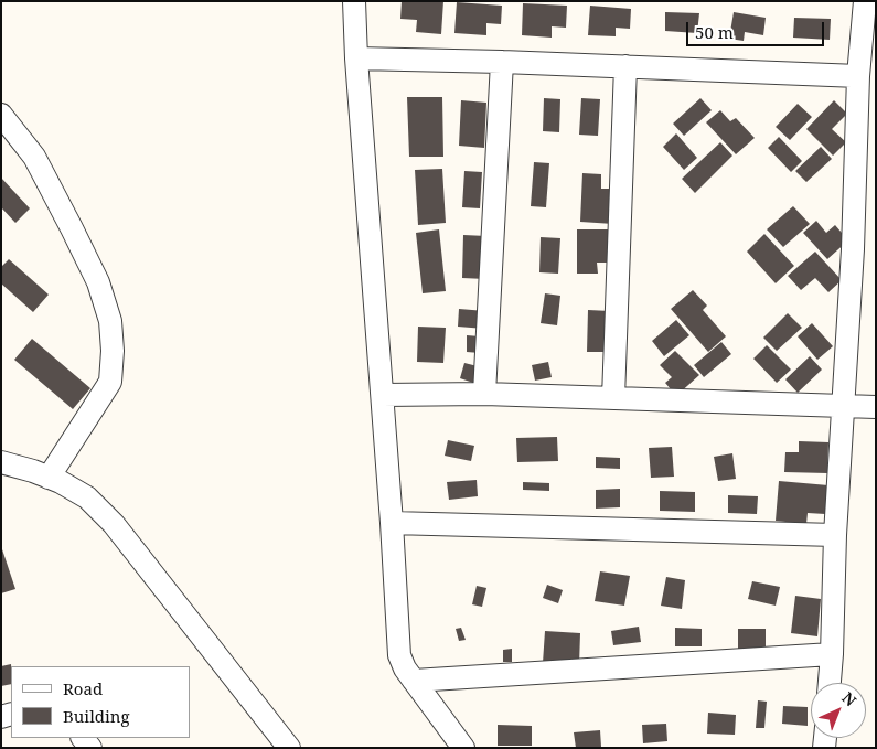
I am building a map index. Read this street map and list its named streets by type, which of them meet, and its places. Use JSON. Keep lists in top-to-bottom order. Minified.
{"legend":["Road","Building"],"scale_bar":"50 m","north":"top right"}
